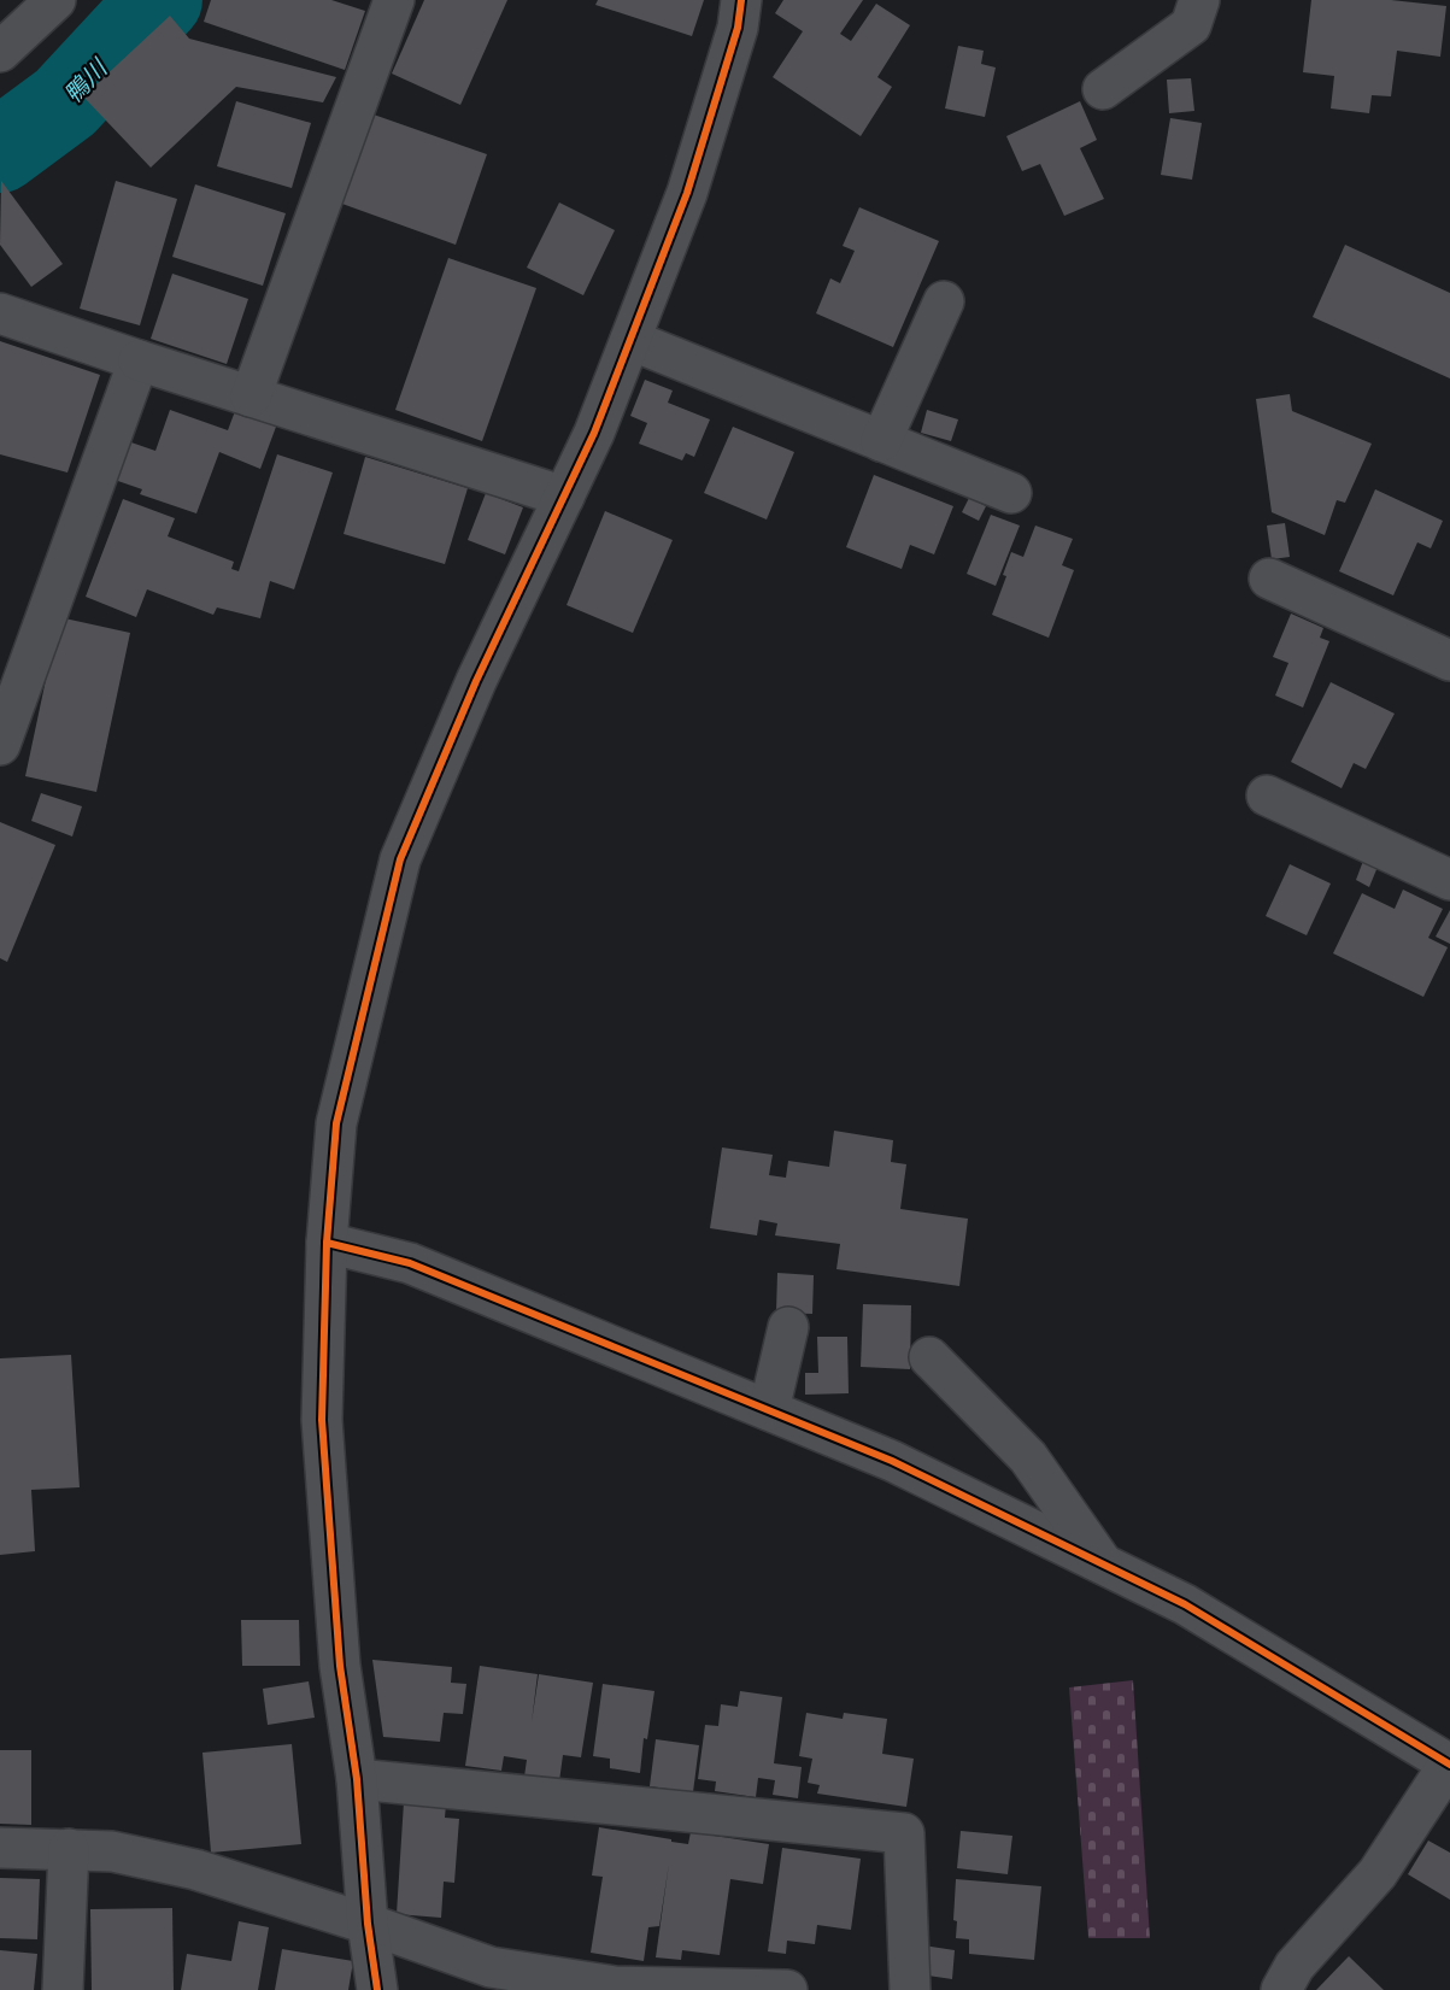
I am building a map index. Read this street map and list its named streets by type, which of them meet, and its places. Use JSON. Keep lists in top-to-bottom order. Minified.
{"water":["鴨川"]}
